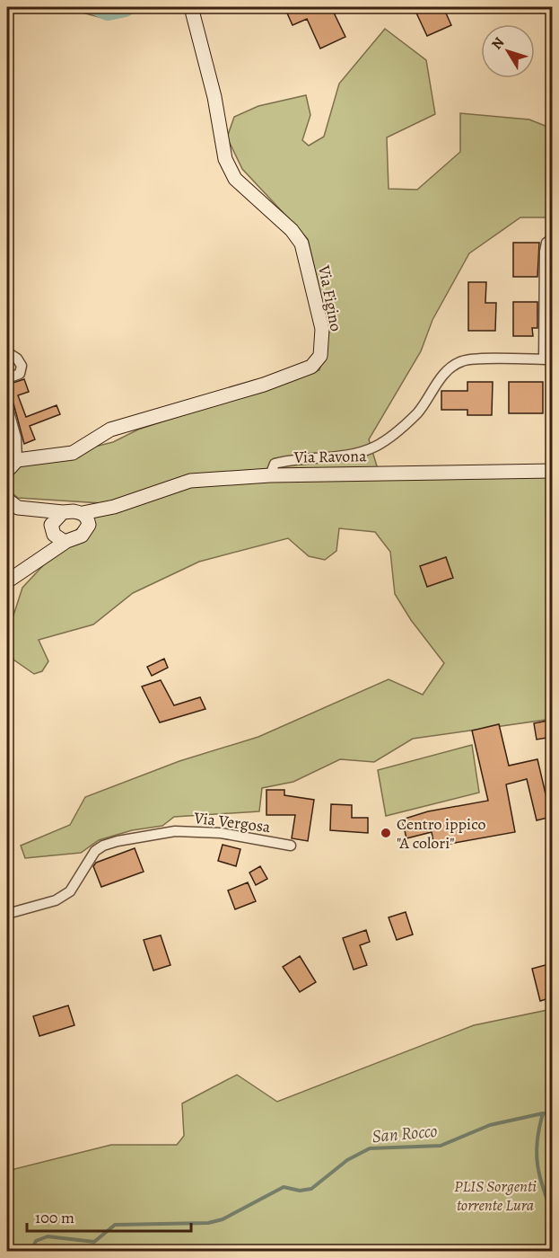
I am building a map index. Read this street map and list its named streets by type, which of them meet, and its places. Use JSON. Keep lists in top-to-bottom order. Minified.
{"streets":{"street":["Via Figino","Via Ravona","Via Vergosa"]},"water":["San Rocco"],"parks":["PLIS Sorgenti torrente Lura"],"places":["Centro ippico \"A colori\""],"scale_bar":"100 m","north":"top left"}
